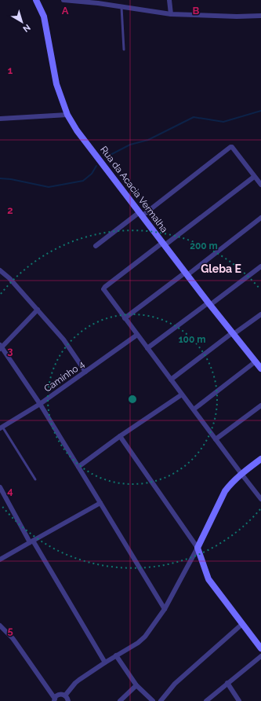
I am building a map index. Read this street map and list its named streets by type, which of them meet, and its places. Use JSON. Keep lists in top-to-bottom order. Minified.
{"streets":{"street":["Rua da Acacia Vermalha","Caminho 4"]},"districts":["Gleba E"],"north":"bottom right","grid":{"columns":["A","B"],"rows":["1","2","3","4","5"]},"rings":["200 m","100 m"]}
